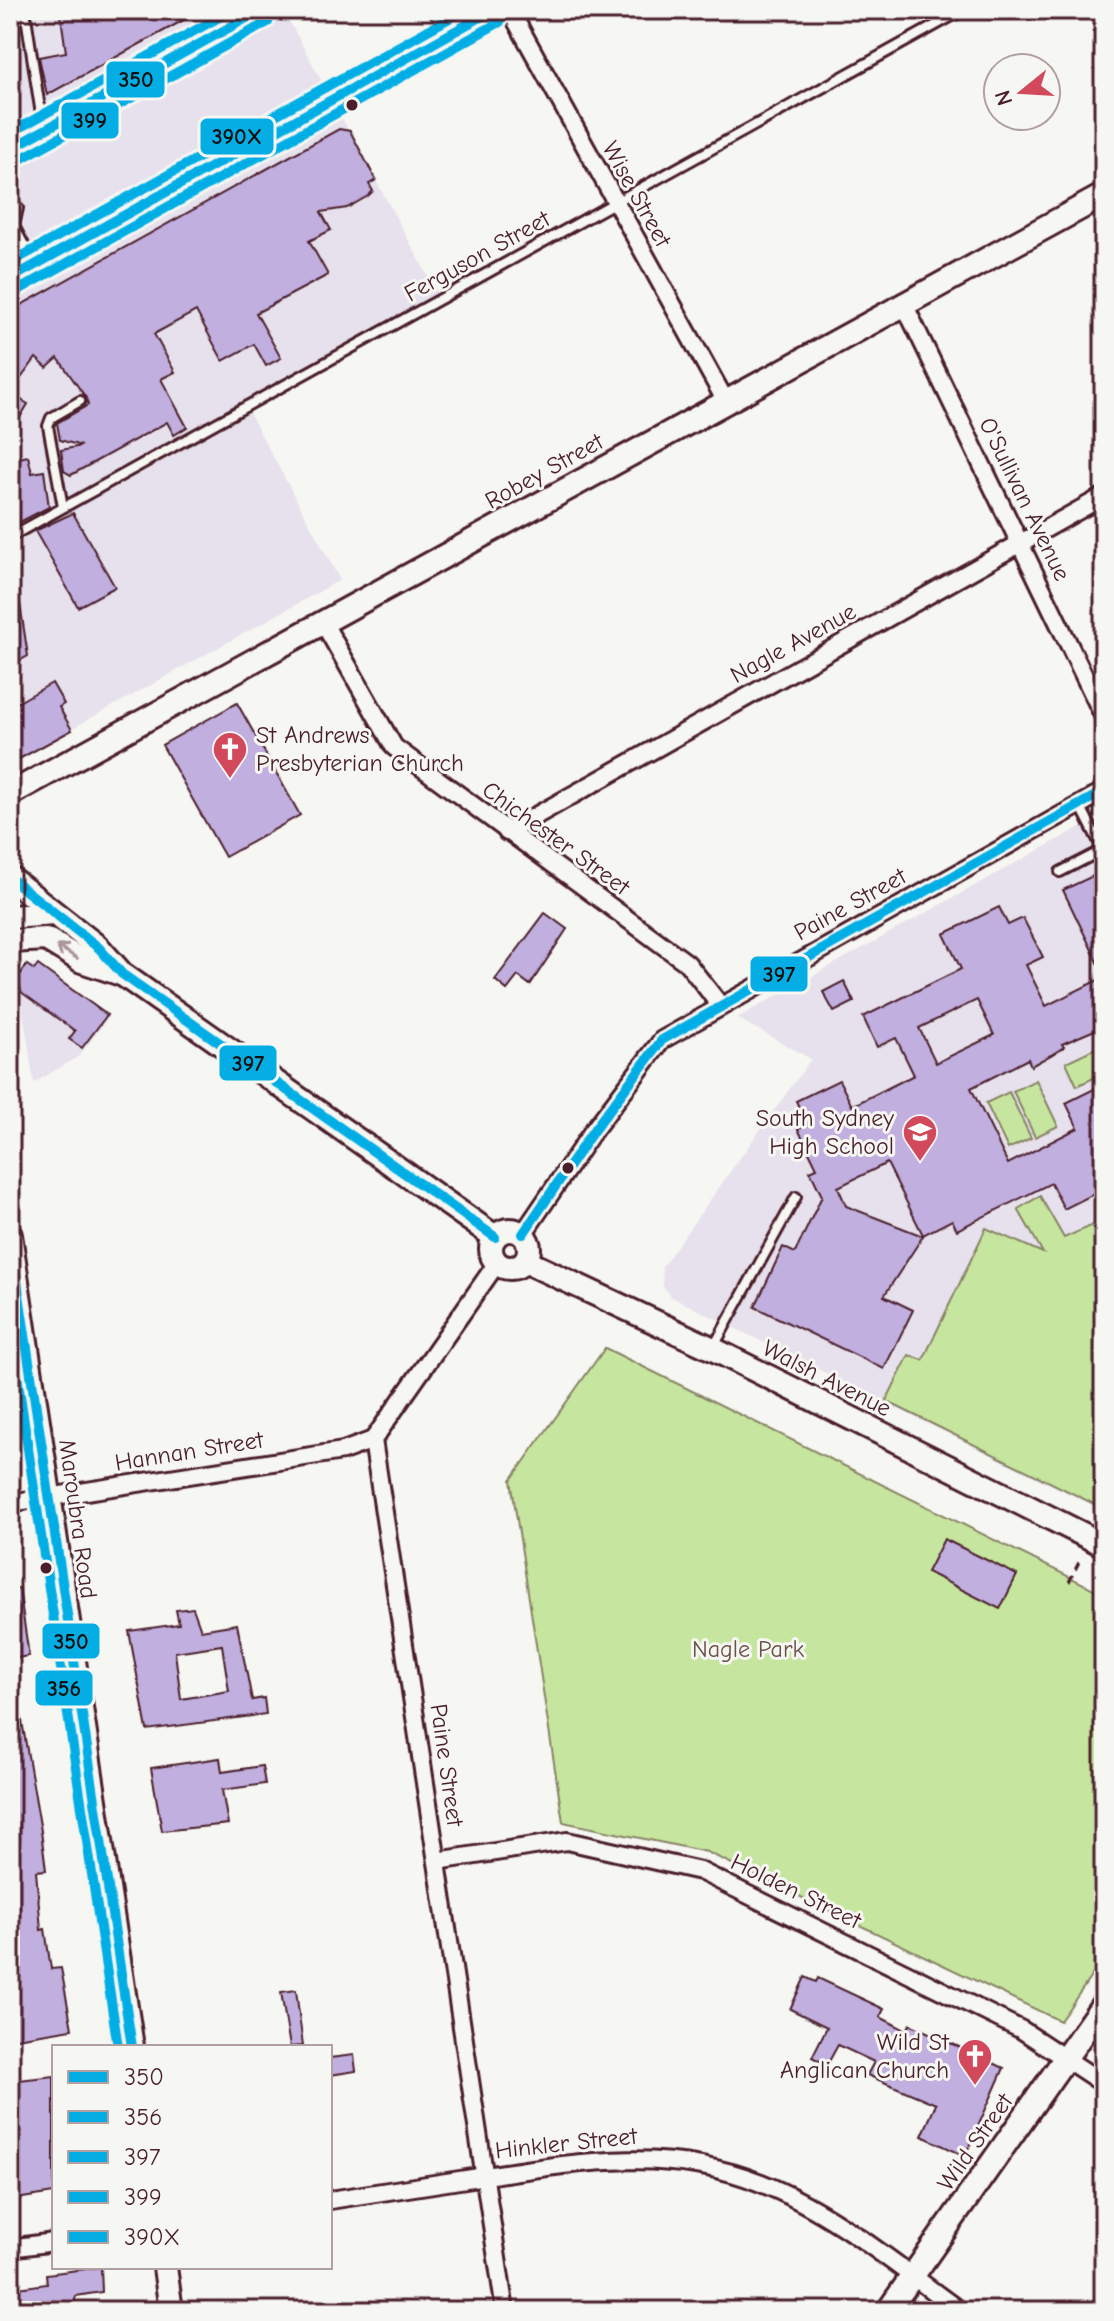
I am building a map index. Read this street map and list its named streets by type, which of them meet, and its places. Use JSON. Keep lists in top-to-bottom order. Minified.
{"streets":{"street":["Wise Street","Robey Street","O'Sullivan Avenue","Nagle Avenue","Chichester Street","Paine Street","Walsh Avenue","Hannan Street","Maroubra Road","Holden Street","Wild Street","Hinkler Street"],"lane":["Ferguson Street"]},"crossings":[["Wise Street","Ferguson Street"],["Wise Street","Robey Street"],["Robey Street","O'Sullivan Avenue"],["Robey Street","Chichester Street"],["O'Sullivan Avenue","Nagle Avenue"],["Nagle Avenue","Chichester Street"],["Chichester Street","Paine Street"],["Paine Street","Walsh Avenue"],["Paine Street","Hannan Street"],["Paine Street","Holden Street"],["Paine Street","Hinkler Street"],["Hannan Street","Maroubra Road"],["Holden Street","Wild Street"],["Wild Street","Hinkler Street"]],"parks":["Nagle Park"],"places":{"church":["St Andrews Presbyterian Church","Wild St Anglican Church"],"school or university":["South Sydney High School"]},"lines":["transit line 350","transit line 390X","transit line 399","transit line 397","transit line 356"],"legend":["350","356","397","399","390X"],"north":"left"}
